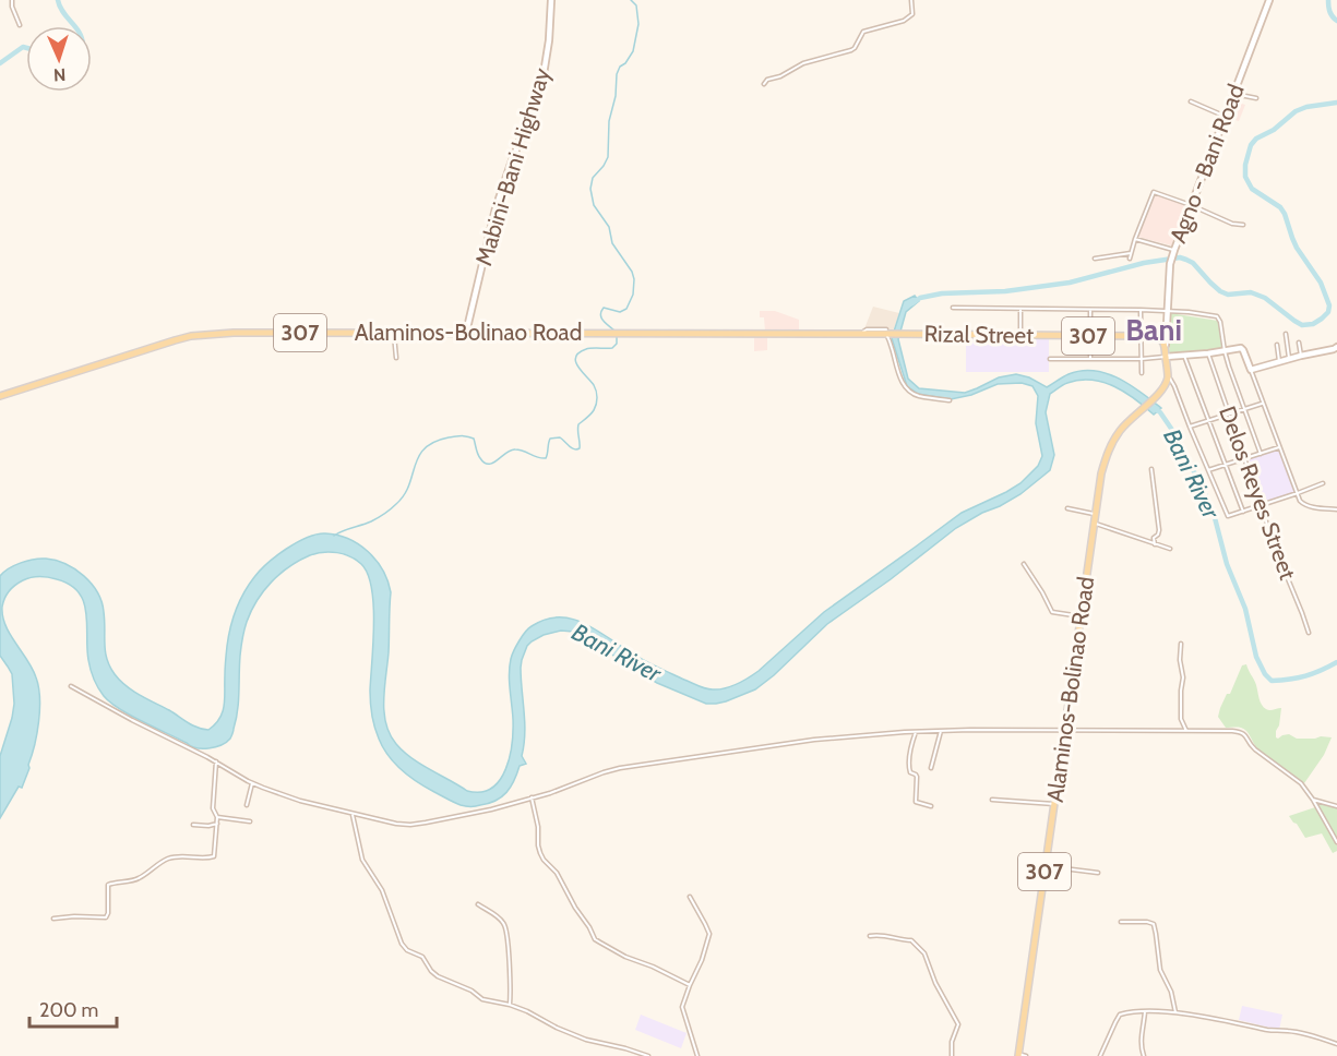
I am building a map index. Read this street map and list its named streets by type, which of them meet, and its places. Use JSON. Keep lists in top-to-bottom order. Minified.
{"streets":{"main road":["Agno - Bani Road","Mabini-Bani Highway","307","Alaminos-Bolinao Road","Rizal Street"],"street":["Delos Reyes Street"]},"crossings":[["Mabini-Bani Highway","Alaminos-Bolinao Road"],["Alaminos-Bolinao Road","Rizal Street"]],"districts":["Bani"],"water":["Bani River"],"scale_bar":"200 m","north":"bottom"}
